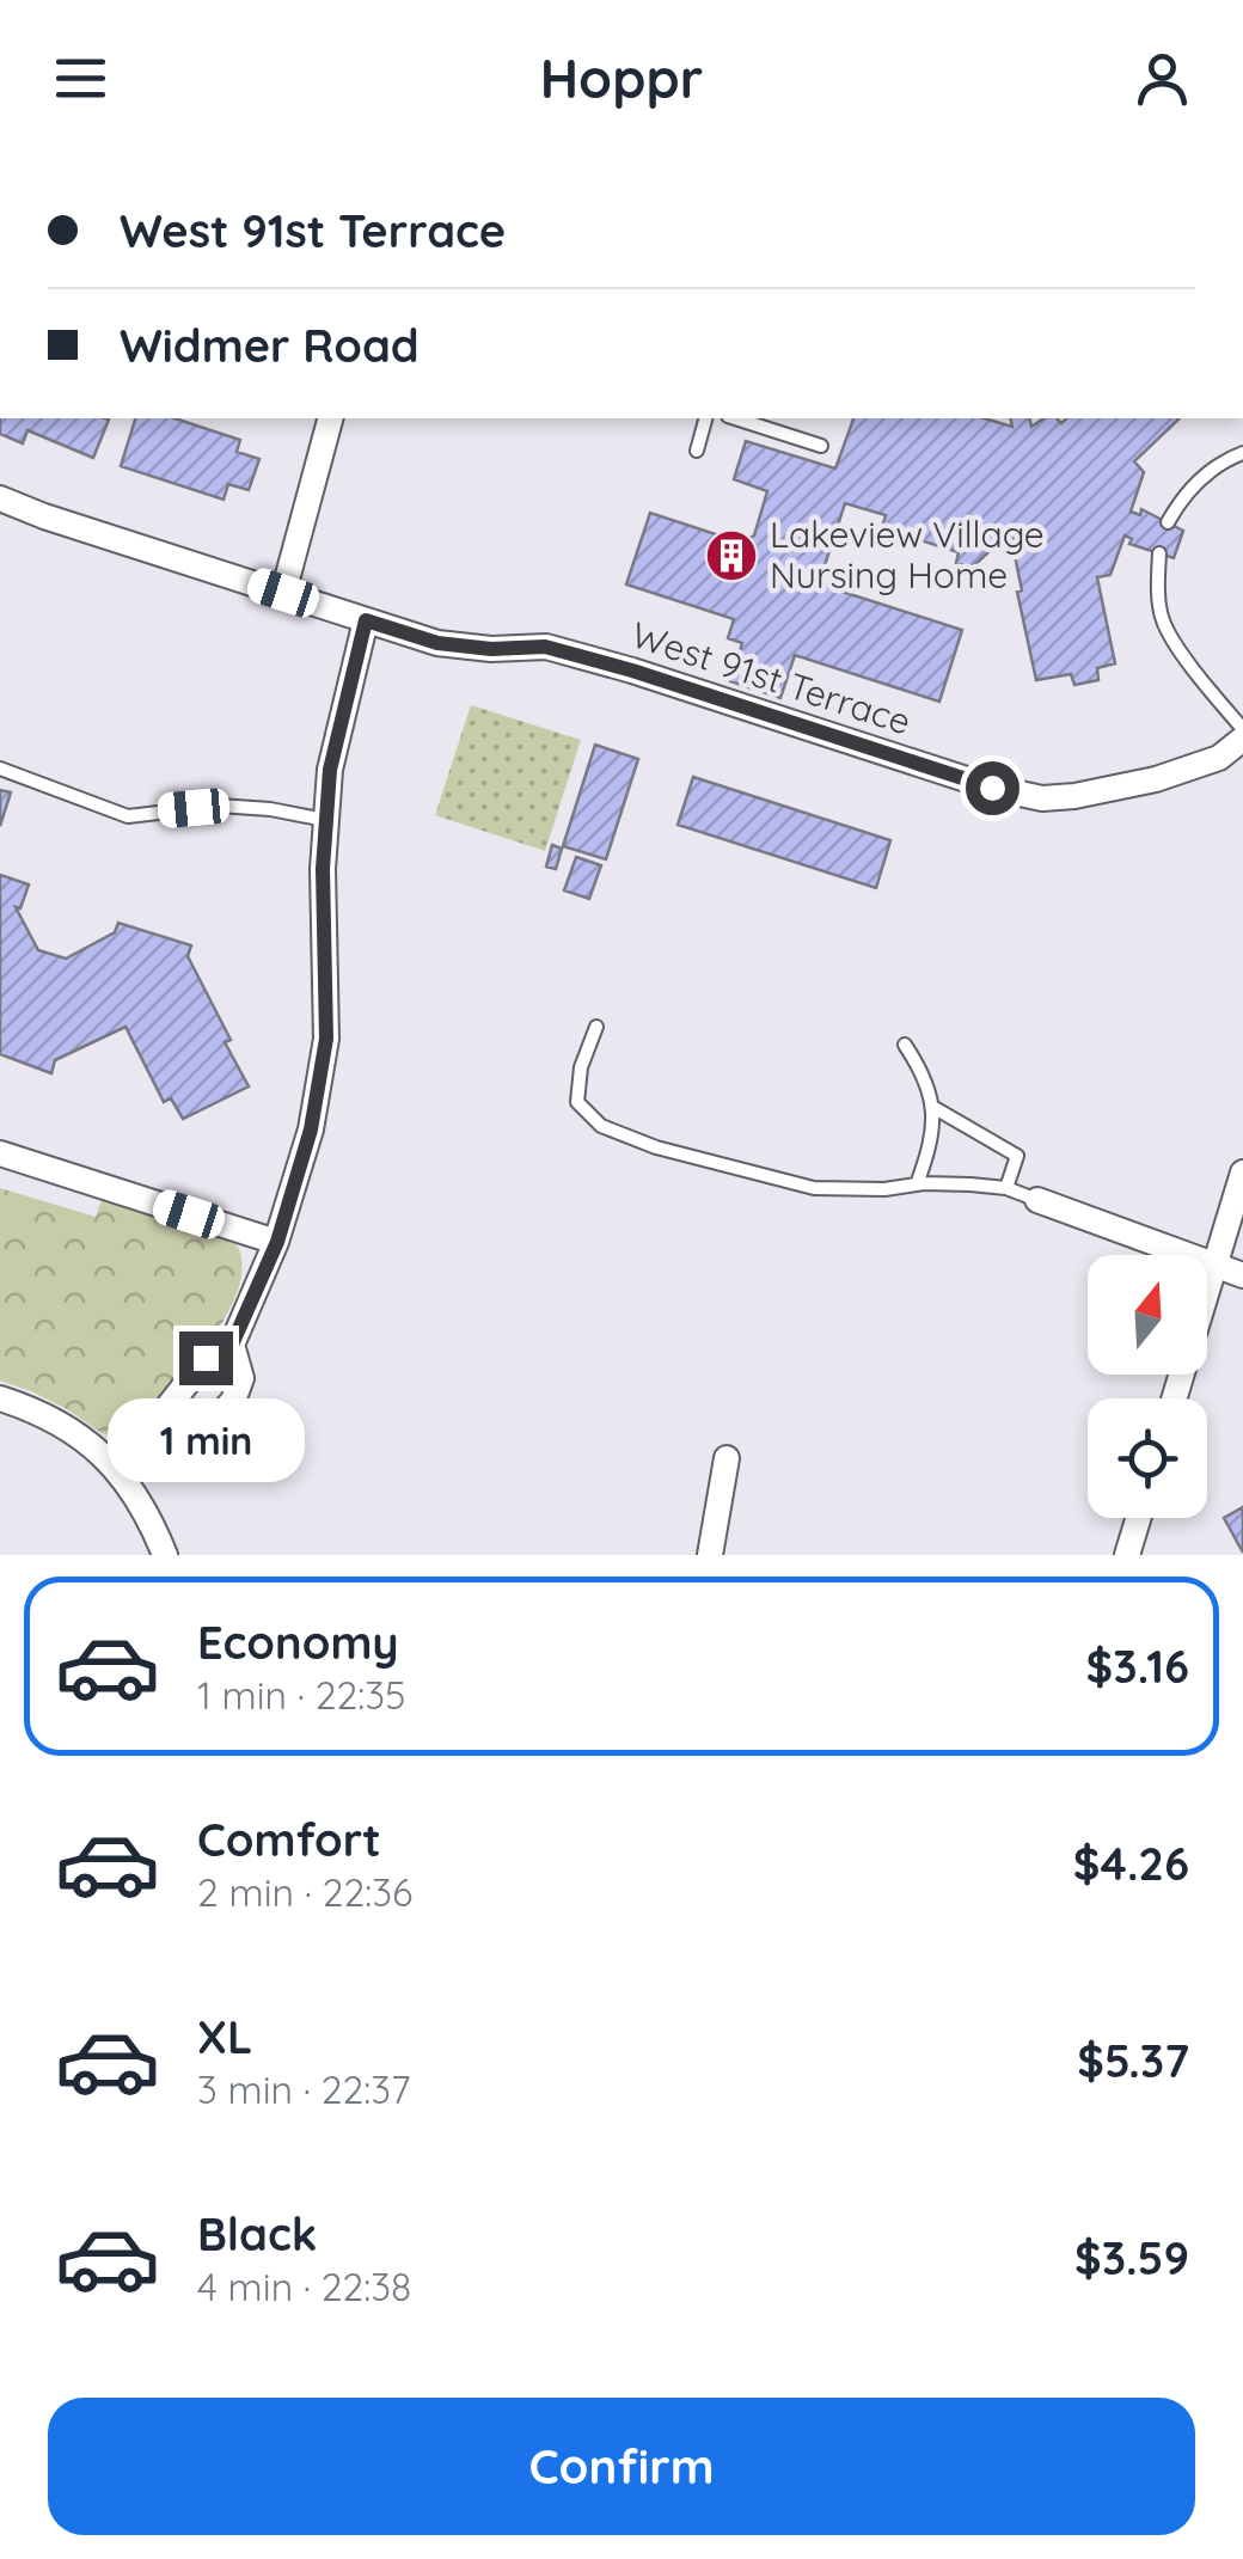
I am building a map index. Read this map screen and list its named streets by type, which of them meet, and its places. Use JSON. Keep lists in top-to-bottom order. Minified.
{"streets":{"street":["West 91st Terrace"]},"places":{"building":["Lakeview Village Nursing Home"]},"north":"top","page":{"header":"Hoppr","banner":["West 91st Terrace","Widmer Road"],"bubble":"1 min","list":[{"name":"Economy","note":"1 min · 22:35","value":"$3.16"},{"name":"Comfort","note":"2 min · 22:36","value":"$4.26"},{"name":"XL","note":"3 min · 22:37","value":"$5.37"},{"name":"Black","note":"4 min · 22:38","value":"$3.59"}],"buttons":"Confirm"}}
